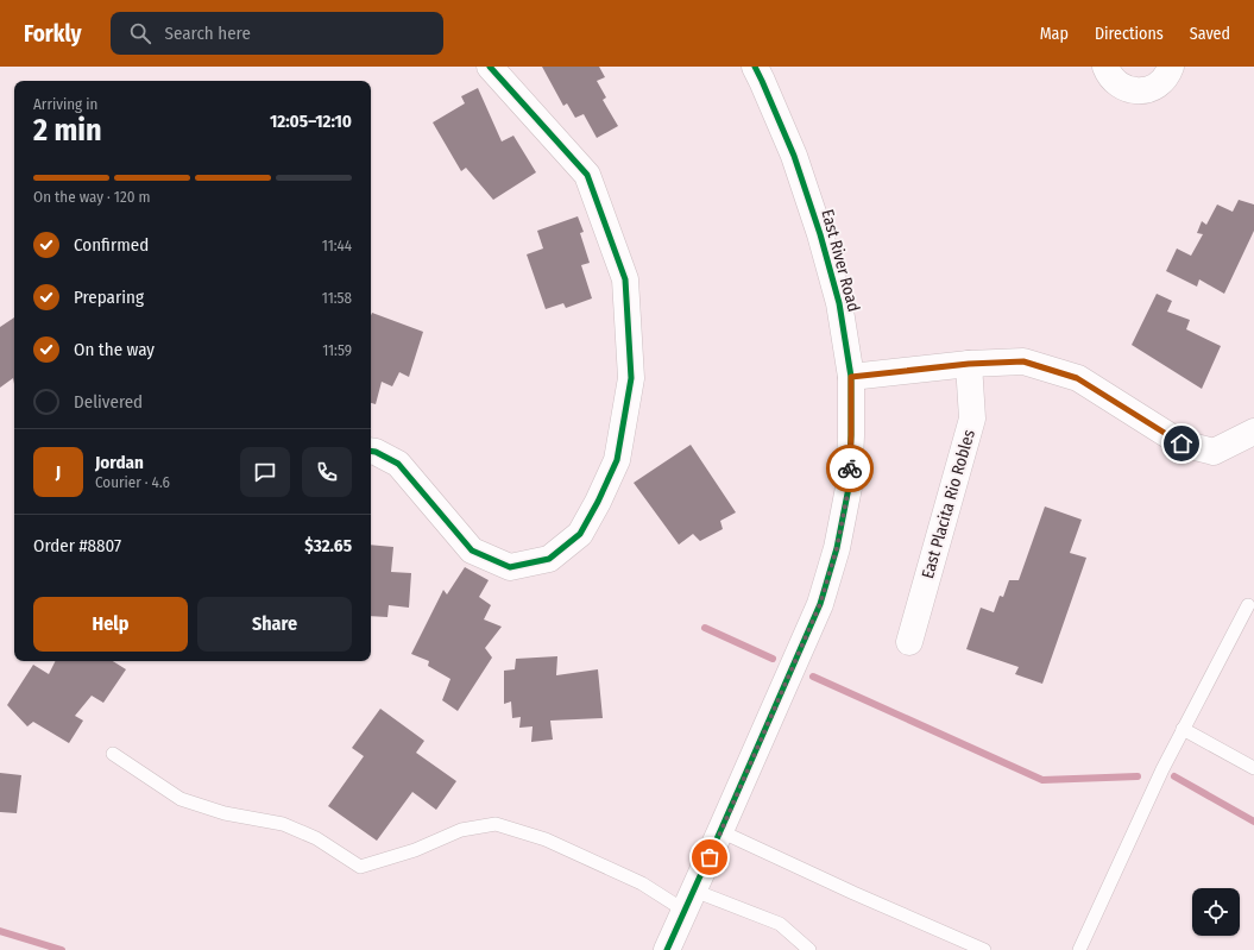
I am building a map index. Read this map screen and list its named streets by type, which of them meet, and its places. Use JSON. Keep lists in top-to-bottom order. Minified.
{"streets":{"street":["East River Road","East Placita Rio Robles"]},"page":{"header":"Forkly","search":"Search here","nav":["Map","Directions","Saved"],"heading":["2 min","Arriving in","12:05–12:10"],"panel":["Jordan","Courier · 4.6","Order #8807","$32.65"],"bar":"On the way · 120 m","list":[["Confirmed","11:44"],["Preparing","11:58"],["On the way","11:59"],"Delivered"],"round":"J","buttons":["Help","Share"]}}
